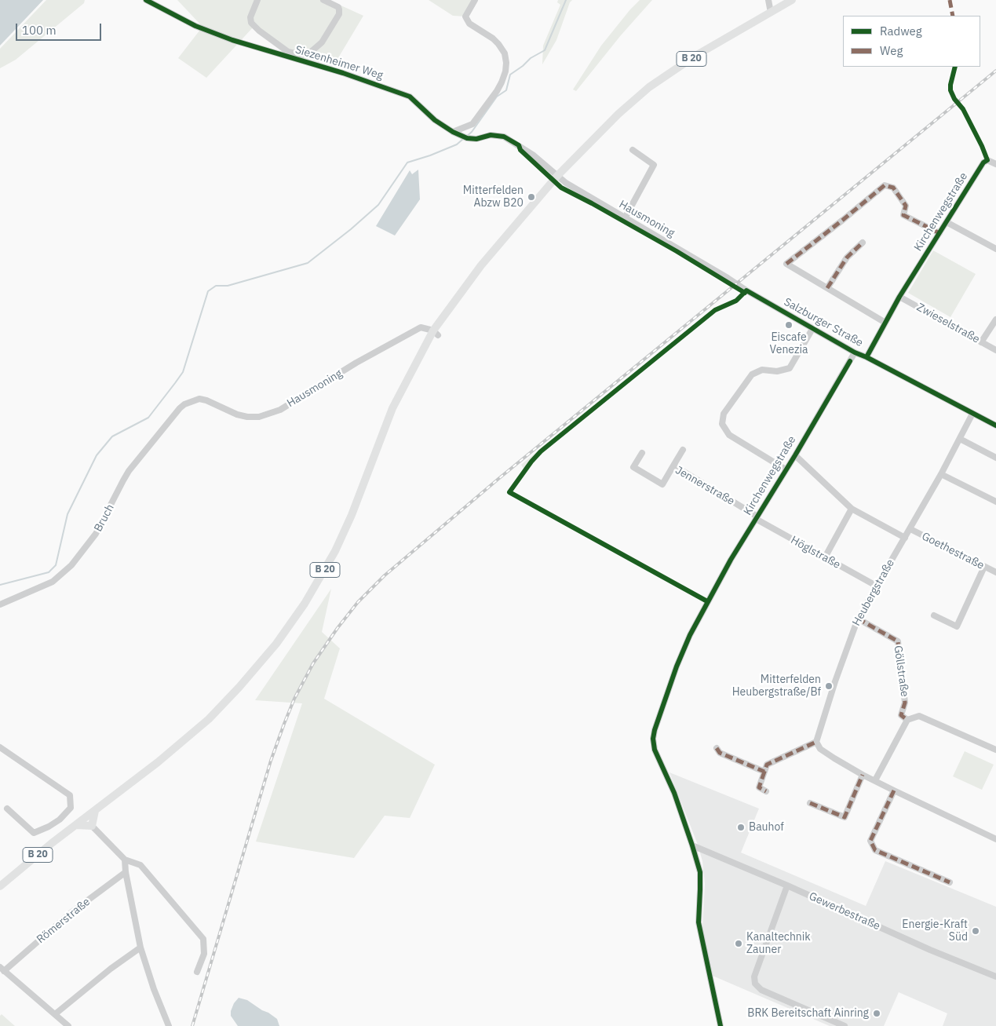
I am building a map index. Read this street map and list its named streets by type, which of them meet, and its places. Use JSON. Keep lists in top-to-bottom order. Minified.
{"streets":{"main road":["B 20"],"street":["Siezenheimer Weg","Kirchenwegstraße","Hausmoning","Salzburger Straße","Zwieselstraße","Jennerstraße","Bruch","Goethestraße","Höglstraße","Heubergstraße","Göllstraße","Gewerbestraße","Römerstraße"]},"crossings":[["B 20","Siezenheimer Weg"],["B 20","Hausmoning"],["Siezenheimer Weg","Hausmoning"],["Kirchenwegstraße","Salzburger Straße"],["Kirchenwegstraße","Zwieselstraße"],["Kirchenwegstraße","Jennerstraße"],["Kirchenwegstraße","Höglstraße"],["Kirchenwegstraße","Gewerbestraße"],["Hausmoning","Salzburger Straße"],["Hausmoning","Bruch"],["Salzburger Straße","Heubergstraße"],["Jennerstraße","Höglstraße"],["Goethestraße","Heubergstraße"],["Höglstraße","Heubergstraße"],["Heubergstraße","Göllstraße"]],"places":["Mitterfelden Abzw B20","Eiscafe Venezia","Mitterfelden Heubergstraße/Bf","Bauhof","Energie-Kraft Süd","Kanaltechnik Zauner","BRK Bereitschaft Ainring"],"legend":["Radweg","Weg"],"scale_bar":"100 m"}
